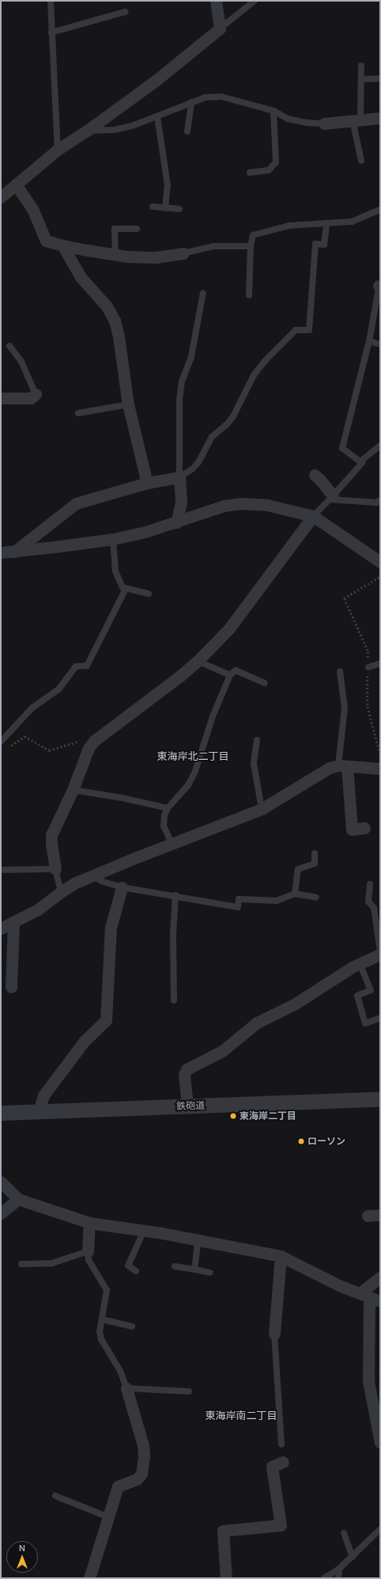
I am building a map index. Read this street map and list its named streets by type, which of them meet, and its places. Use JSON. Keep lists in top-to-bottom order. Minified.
{"streets":{"street":["鉄砲道"]},"districts":["東海岸北二丁目","東海岸南二丁目"],"places":["東海岸二丁目","ローソン"],"north":"top"}
